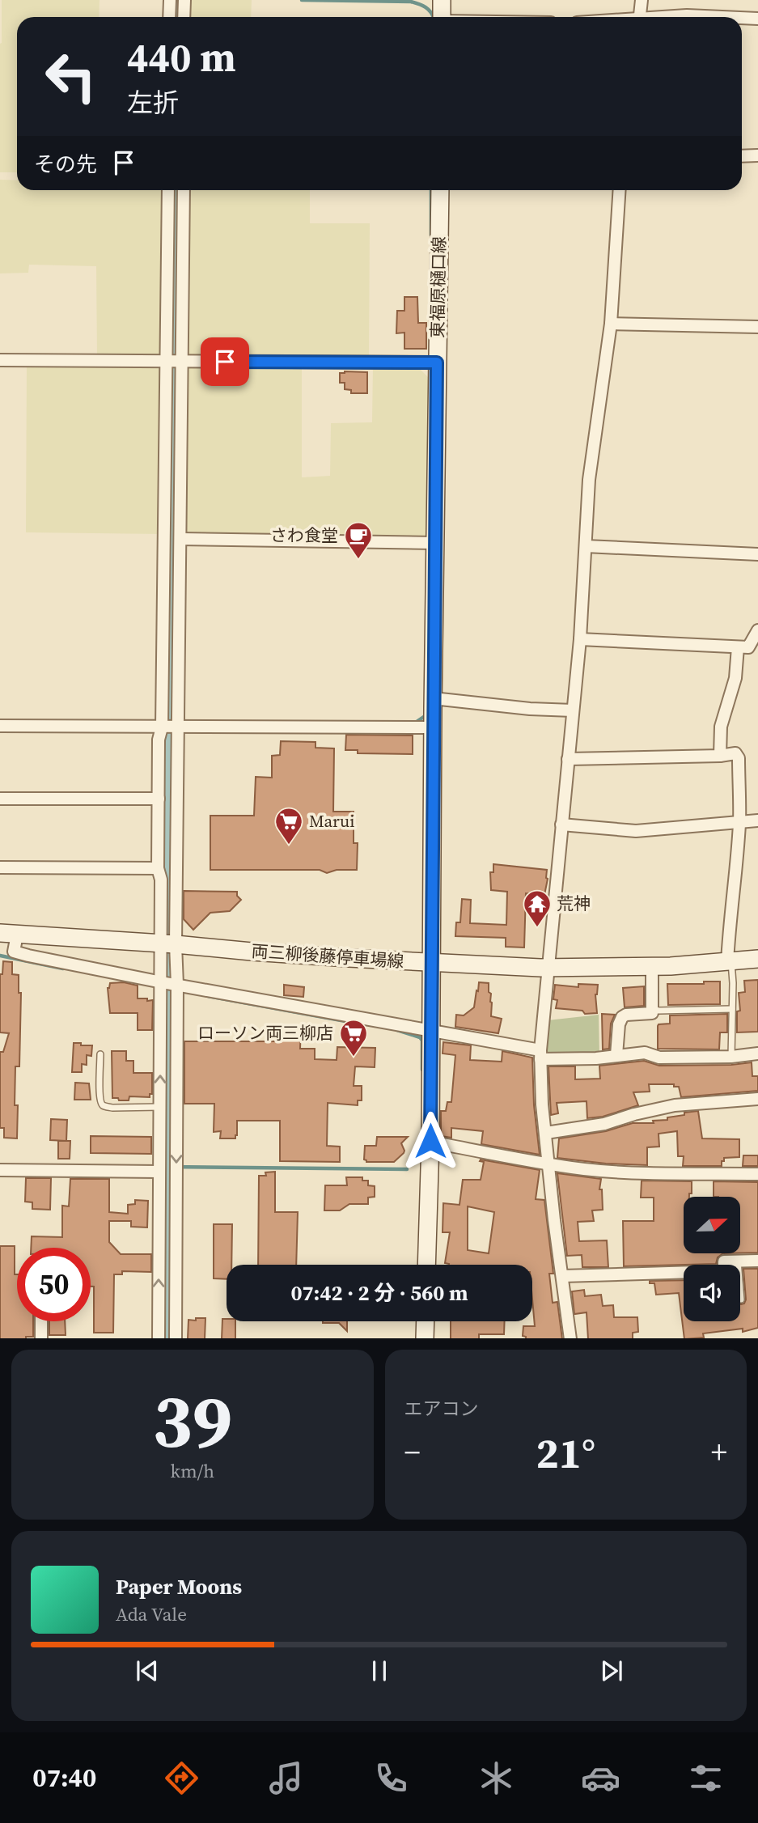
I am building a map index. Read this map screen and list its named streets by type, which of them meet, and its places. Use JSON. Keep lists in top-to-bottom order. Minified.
{"streets":{"main road":["東福原樋口線","両三柳後藤停車場線"]},"crossings":[["東福原樋口線","両三柳後藤停車場線"]],"places":{"cafe":["さわ食堂"],"supermarket":["Marui","ローソン両三柳店"],"temple":["荒神"]},"north":"right","page":{"turn":["440 m","左折"],"then":"その先","limit":"50","trip":"07:42 · 2 分 · 560 m","tile":[["39","km/h"],"エアコン"],"heat":["−","21°","+"],"song":["Paper Moons","Ada Vale"],"tabs":"07:40"}}
